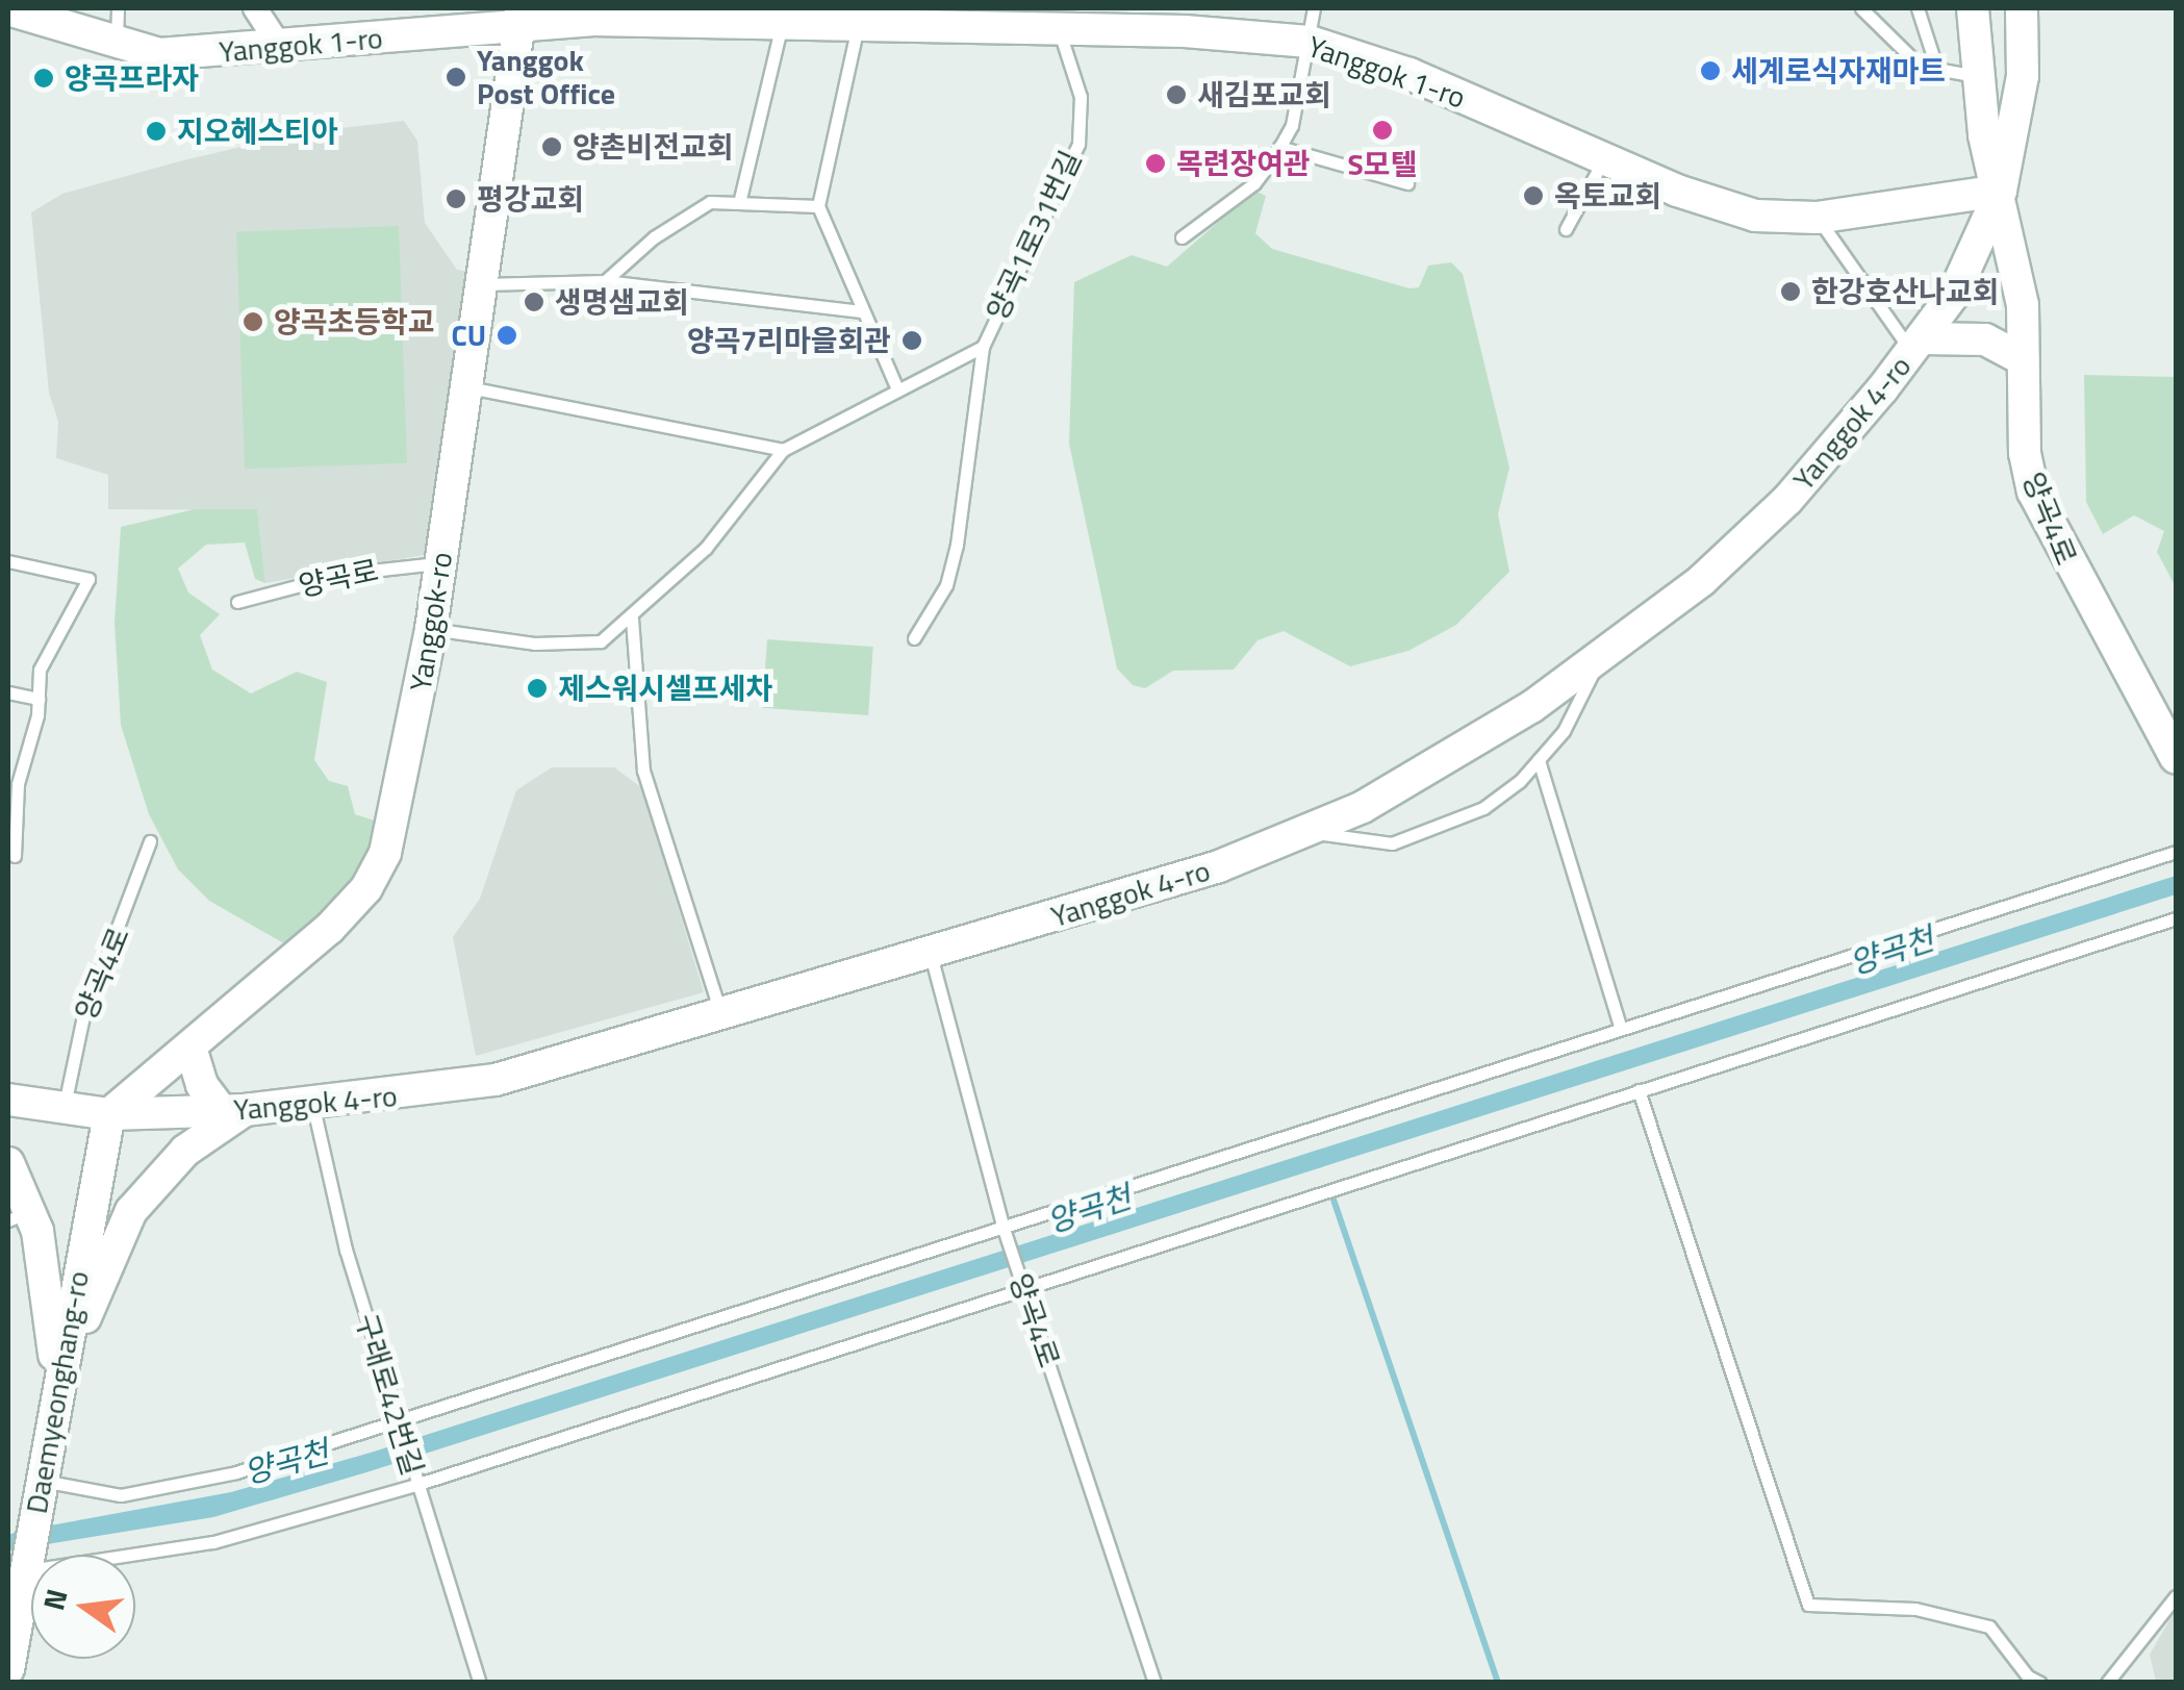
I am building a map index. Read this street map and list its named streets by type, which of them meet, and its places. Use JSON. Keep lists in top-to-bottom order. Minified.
{"streets":{"street":["Yanggok 1-ro","Yanggok 4-ro","양곡4로","Yanggok-ro","Daemyeonghang-ro"],"lane":["양곡1로31번길","양곡로","구래로42번길"]},"crossings":[["Yanggok 1-ro","양곡1로31번길"],["Yanggok 1-ro","Yanggok 4-ro"],["Yanggok 1-ro","양곡4로"],["Yanggok 1-ro","Yanggok-ro"],["양곡1로31번길","Yanggok-ro"],["Yanggok 4-ro","양곡4로"],["Yanggok 4-ro","Yanggok-ro"],["Yanggok 4-ro","Daemyeonghang-ro"],["Yanggok 4-ro","구래로42번길"],["양곡로","Yanggok-ro"],["Yanggok-ro","Daemyeonghang-ro"]],"water":["양곡천"],"places":["세계로식자재마트","Yanggok Post Office","양곡프라자","새김포교회","S모텔","지오헤스티아","양촌비전교회","목련장여관","옥토교회","평강교회","한강호산나교회","생명샘교회","양곡초등학교","CU","양곡7리마을회관","제스워시셀프세차"],"north":"left"}
